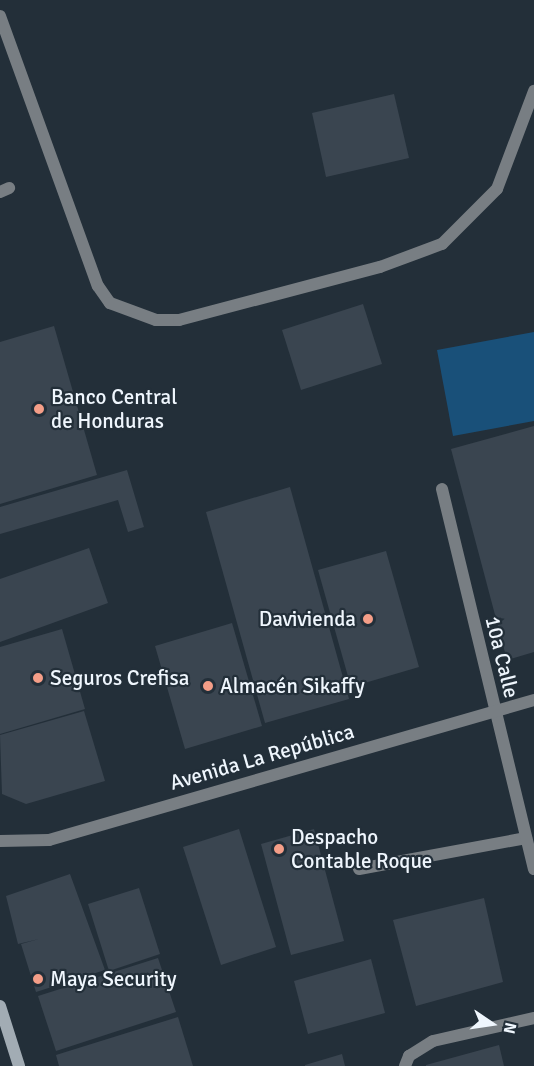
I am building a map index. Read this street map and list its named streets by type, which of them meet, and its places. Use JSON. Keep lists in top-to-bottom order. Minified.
{"streets":{"street":["10a Calle","Avenida La República"]},"crossings":[["10a Calle","Avenida La República"]],"places":["Banco Central de Honduras","Davivienda","Seguros Crefisa","Almacén Sikaffy","Despacho Contable Roque","Maya Security"],"north":"right"}
